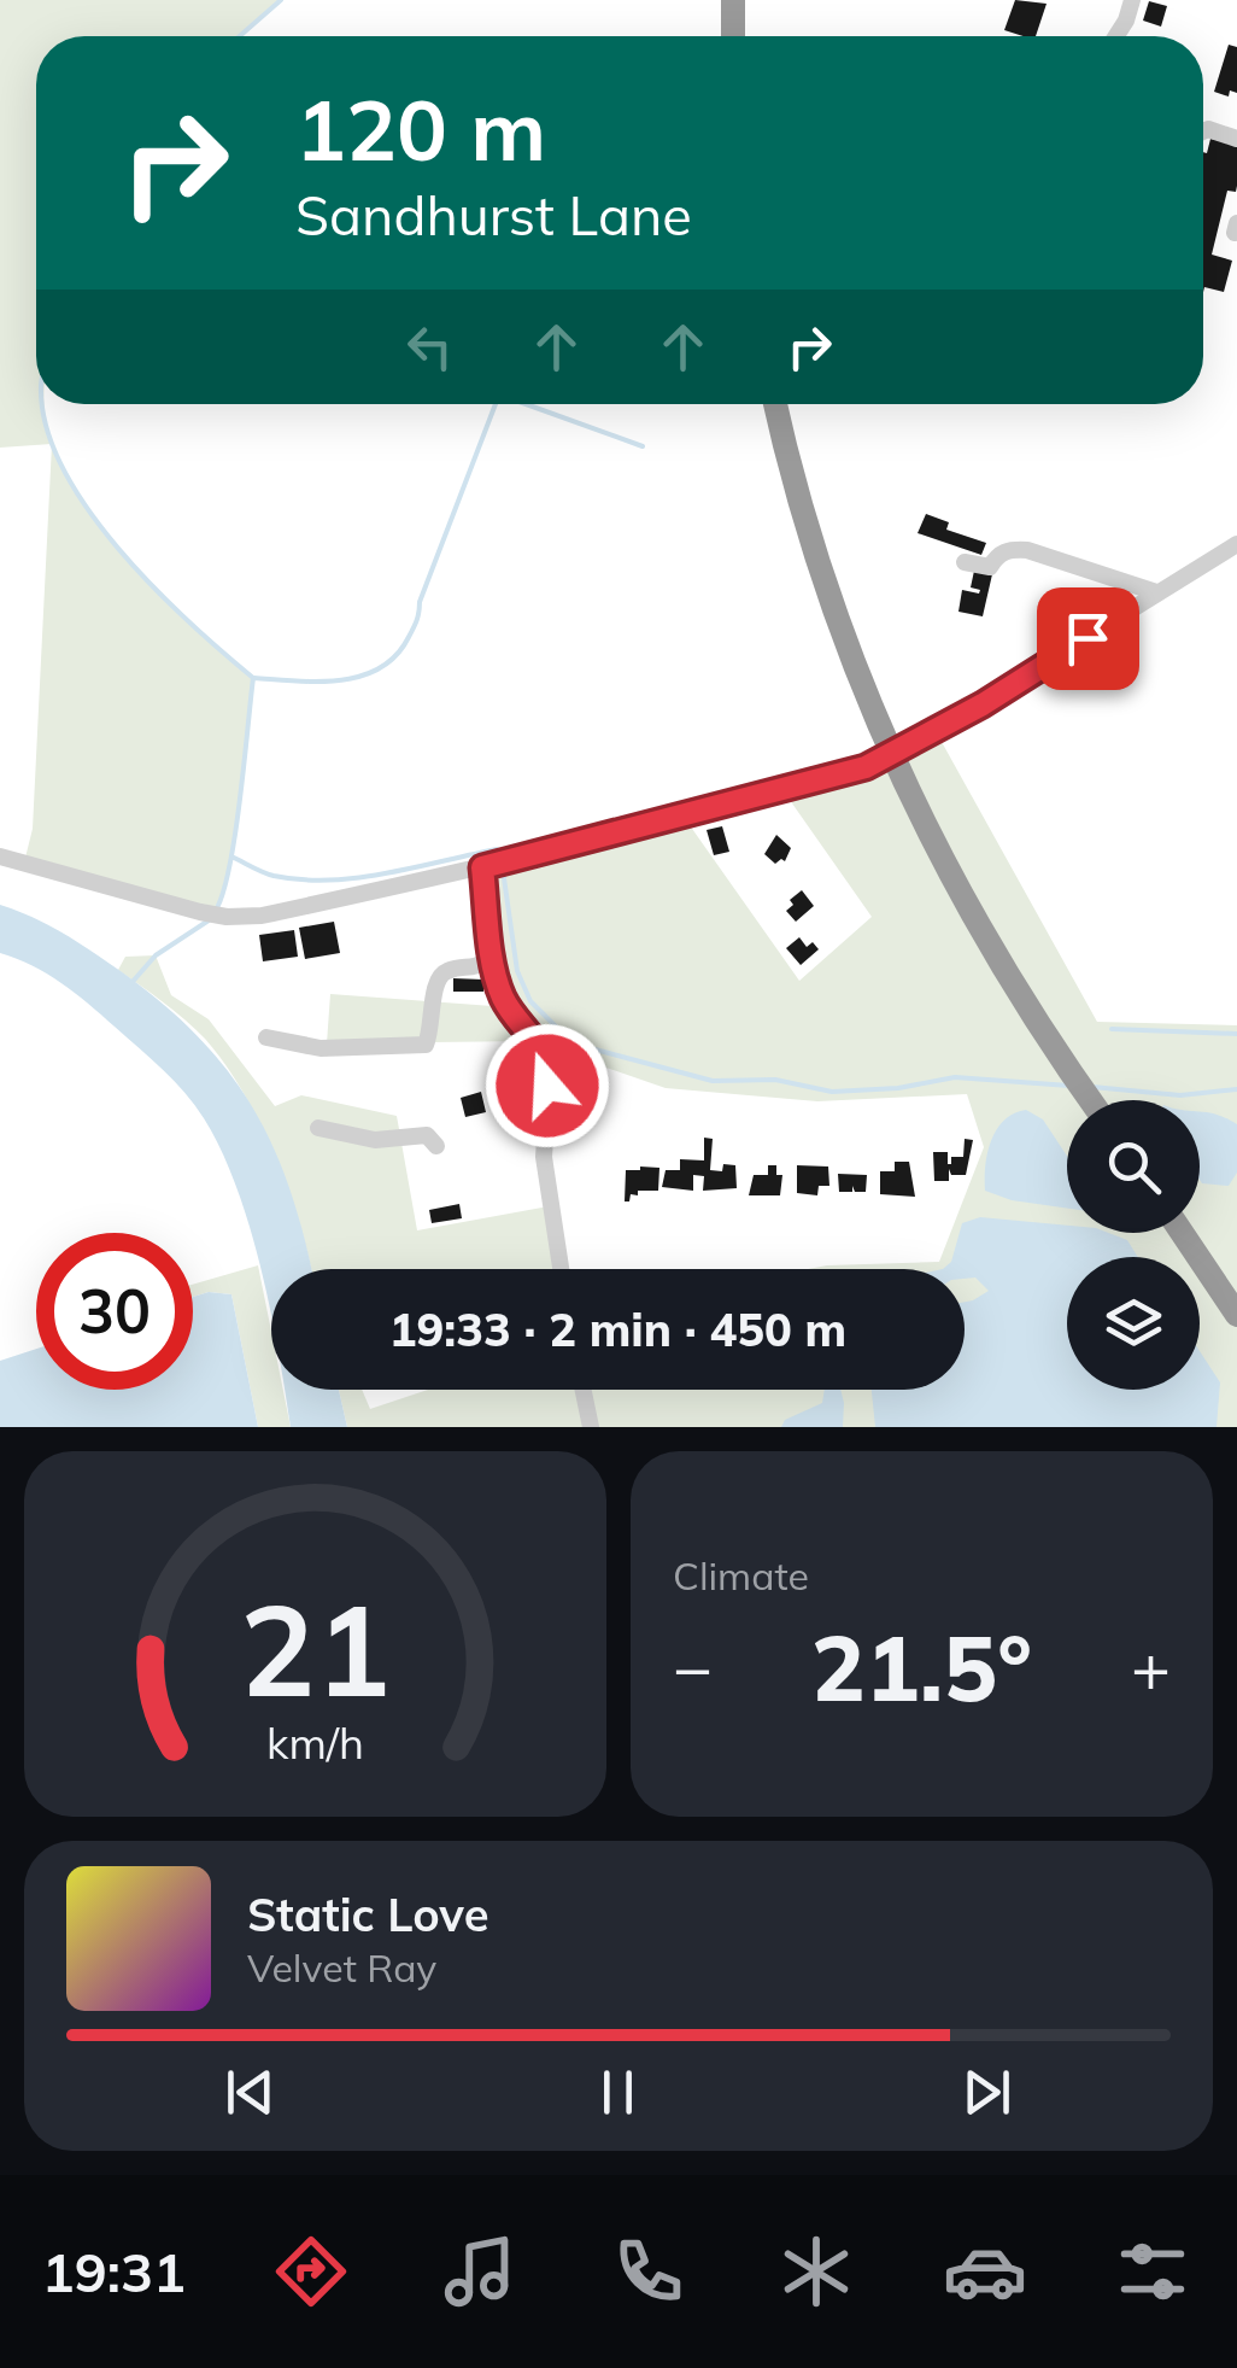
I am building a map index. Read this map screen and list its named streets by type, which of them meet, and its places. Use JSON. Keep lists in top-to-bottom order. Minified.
{"page":{"turn":["120 m","Sandhurst Lane"],"limit":"30","trip":"19:33 · 2 min · 450 m","tile":"Climate","heat":["−","21.5°","+"],"song":["Static Love","Velvet Ray"],"tabs":"19:31","gauge":["21","km/h"]}}
